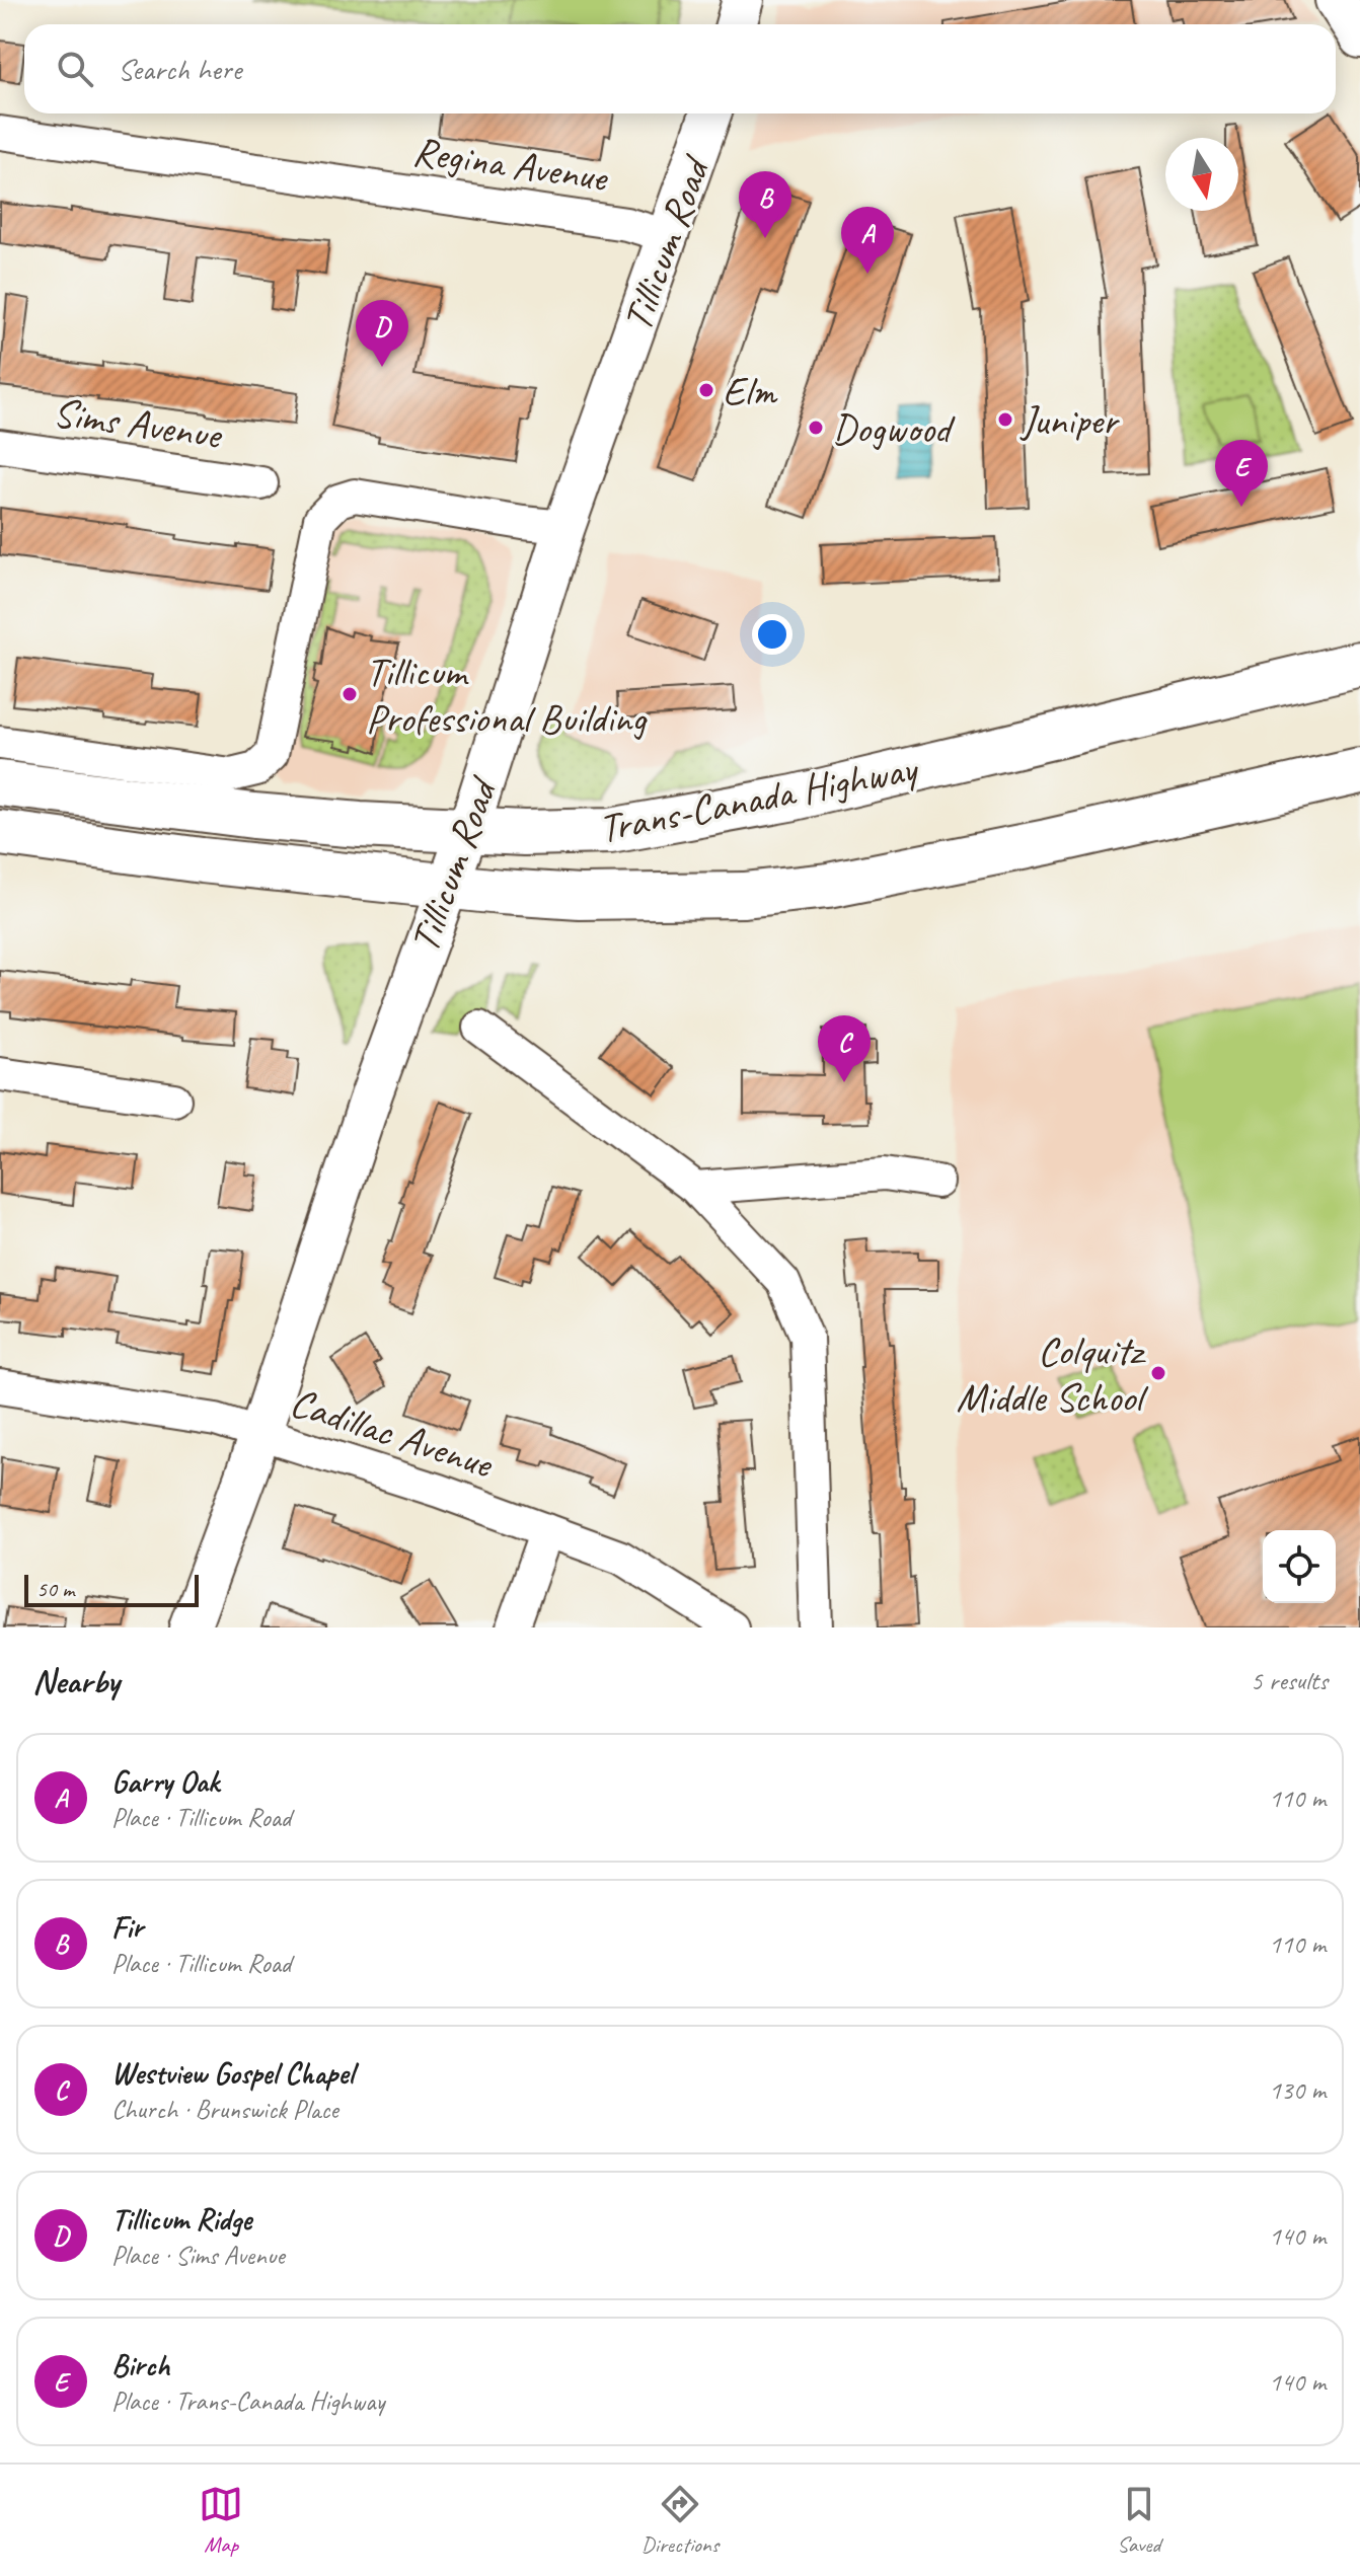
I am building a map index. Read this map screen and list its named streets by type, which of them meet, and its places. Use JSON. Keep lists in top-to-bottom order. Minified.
{"streets":{"highway":["Trans-Canada Highway"],"main road":["Tillicum Road"],"street":["Regina Avenue","Sims Avenue","Cadillac Avenue"]},"crossings":[["Regina Avenue","Tillicum Road"],["Tillicum Road","Trans-Canada Highway"],["Tillicum Road","Cadillac Avenue"]],"places":["Elm","Juniper","Dogwood","Tillicum Professional Building","Colquitz Middle School"],"scale_bar":"50 m","north":"bottom","page":{"search":"Search here","pins":["B","A","D","E","C"],"scale":"50 m","heading":["Nearby","5 results"],"list":[{"mark":"A","name":"Garry Oak","note":"Place · Tillicum Road","value":"110 m"},{"mark":"B","name":"Fir","note":"Place · Tillicum Road","value":"110 m"},{"mark":"C","name":"Westview Gospel Chapel","note":"Church · Brunswick Place","value":"130 m"},{"mark":"D","name":"Tillicum Ridge","note":"Place · Sims Avenue","value":"140 m"},{"mark":"E","name":"Birch","note":"Place · Trans-Canada Highway","value":"140 m"}],"nav":["Map","Directions","Saved"]}}
